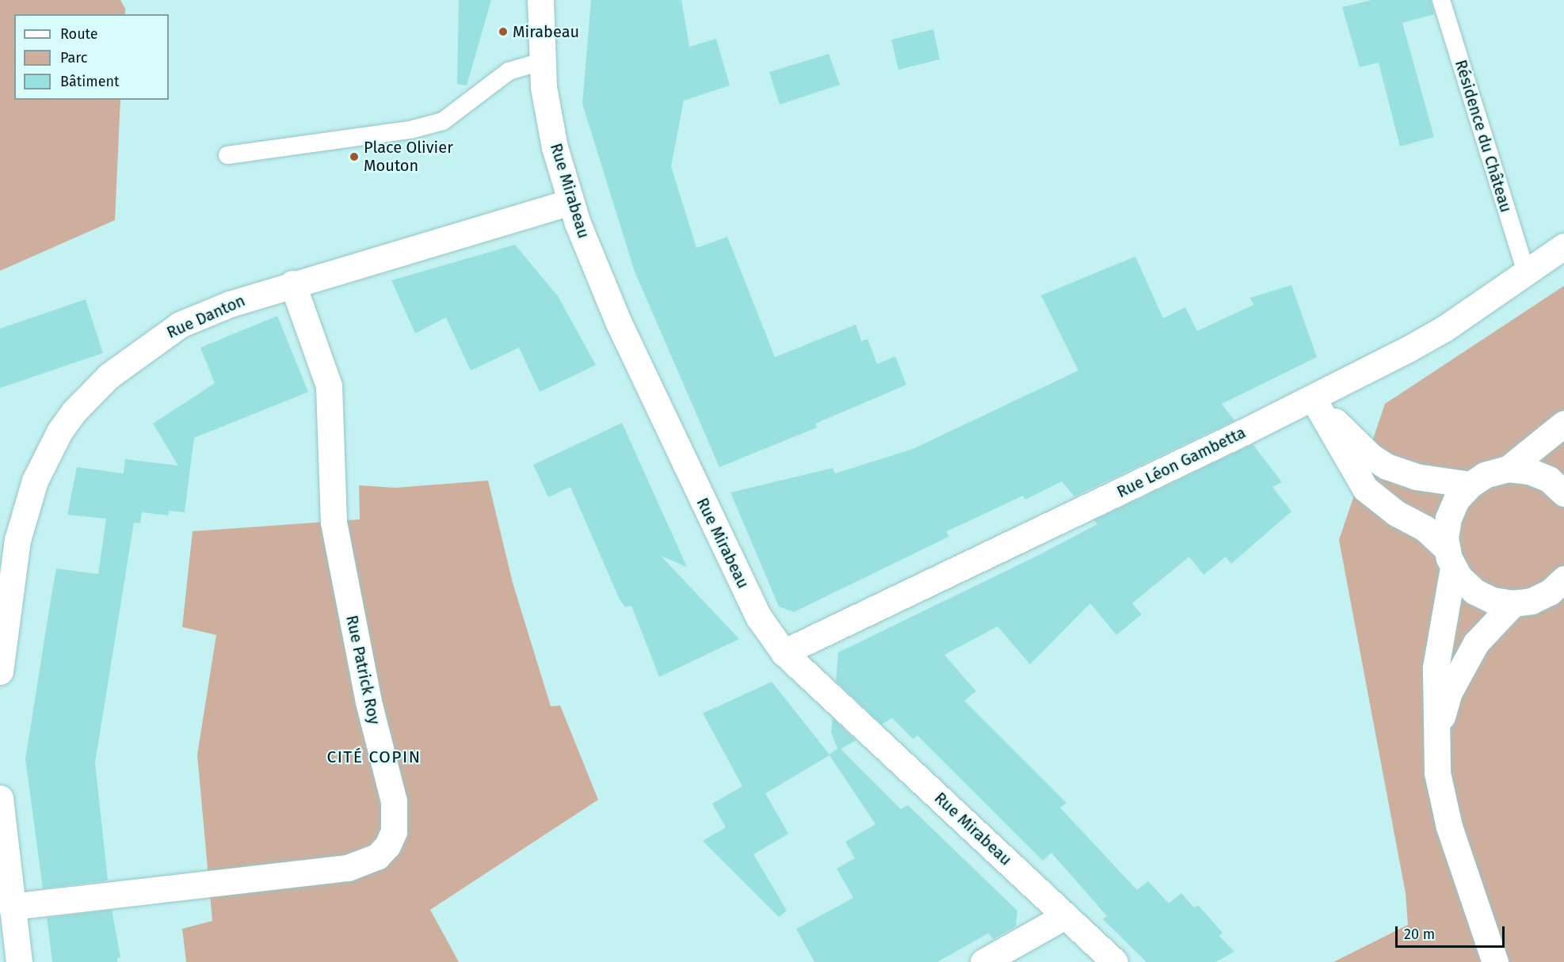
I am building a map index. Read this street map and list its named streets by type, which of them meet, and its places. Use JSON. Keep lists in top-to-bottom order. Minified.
{"streets":{"street":["Rue Mirabeau","Rue Danton","Rue Léon Gambetta","Rue Patrick Roy"],"lane":["Résidence du Château"]},"crossings":[["Résidence du Château","Rue Léon Gambetta"],["Rue Mirabeau","Rue Danton"],["Rue Mirabeau","Rue Léon Gambetta"],["Rue Danton","Rue Patrick Roy"]],"districts":["CITÉ COPIN"],"places":["Mirabeau","Place Olivier Mouton"],"legend":["Route","Parc","Bâtiment"],"scale_bar":"20 m"}
